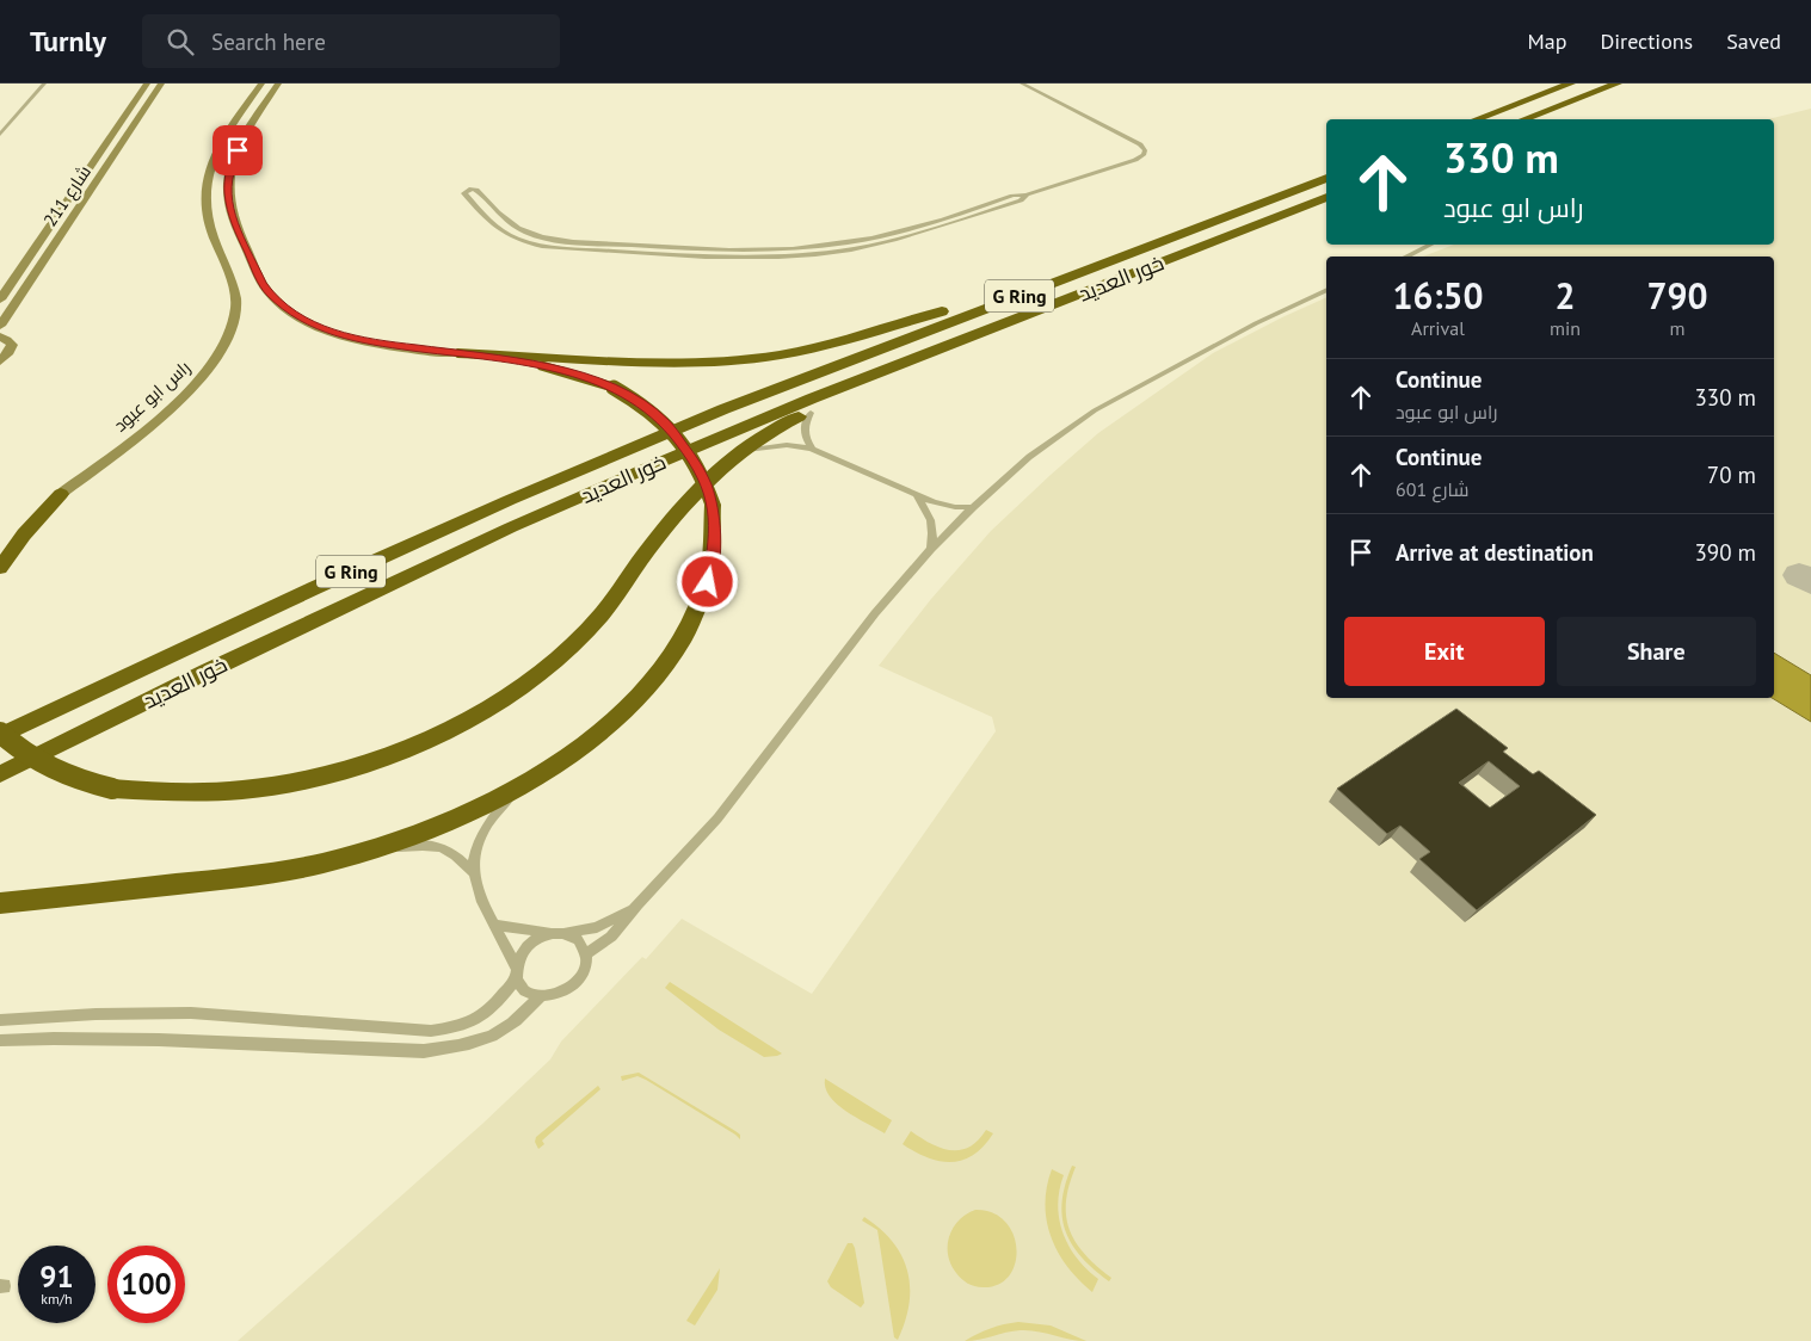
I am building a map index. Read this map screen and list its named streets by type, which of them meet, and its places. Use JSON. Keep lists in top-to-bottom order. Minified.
{"streets":{"highway":["خور العديد","G Ring"],"main road":["شارع 211","راس ابو عبود"]},"page":{"header":"Turnly","search":"Search here","nav":["Map","Directions","Saved"],"turn":["330 m","راس ابو عبود"],"eta":["16:50","Arrival","2","min","790","m"],"list":[{"name":"Continue","note":"راس ابو عبود","value":"330 m"},{"name":"Continue","note":"شارع 601","value":"70 m"},{"name":"Arrive at destination","value":"390 m"}],"buttons":["Exit","Share"],"speed":"91 km/h","limit":"100"}}
